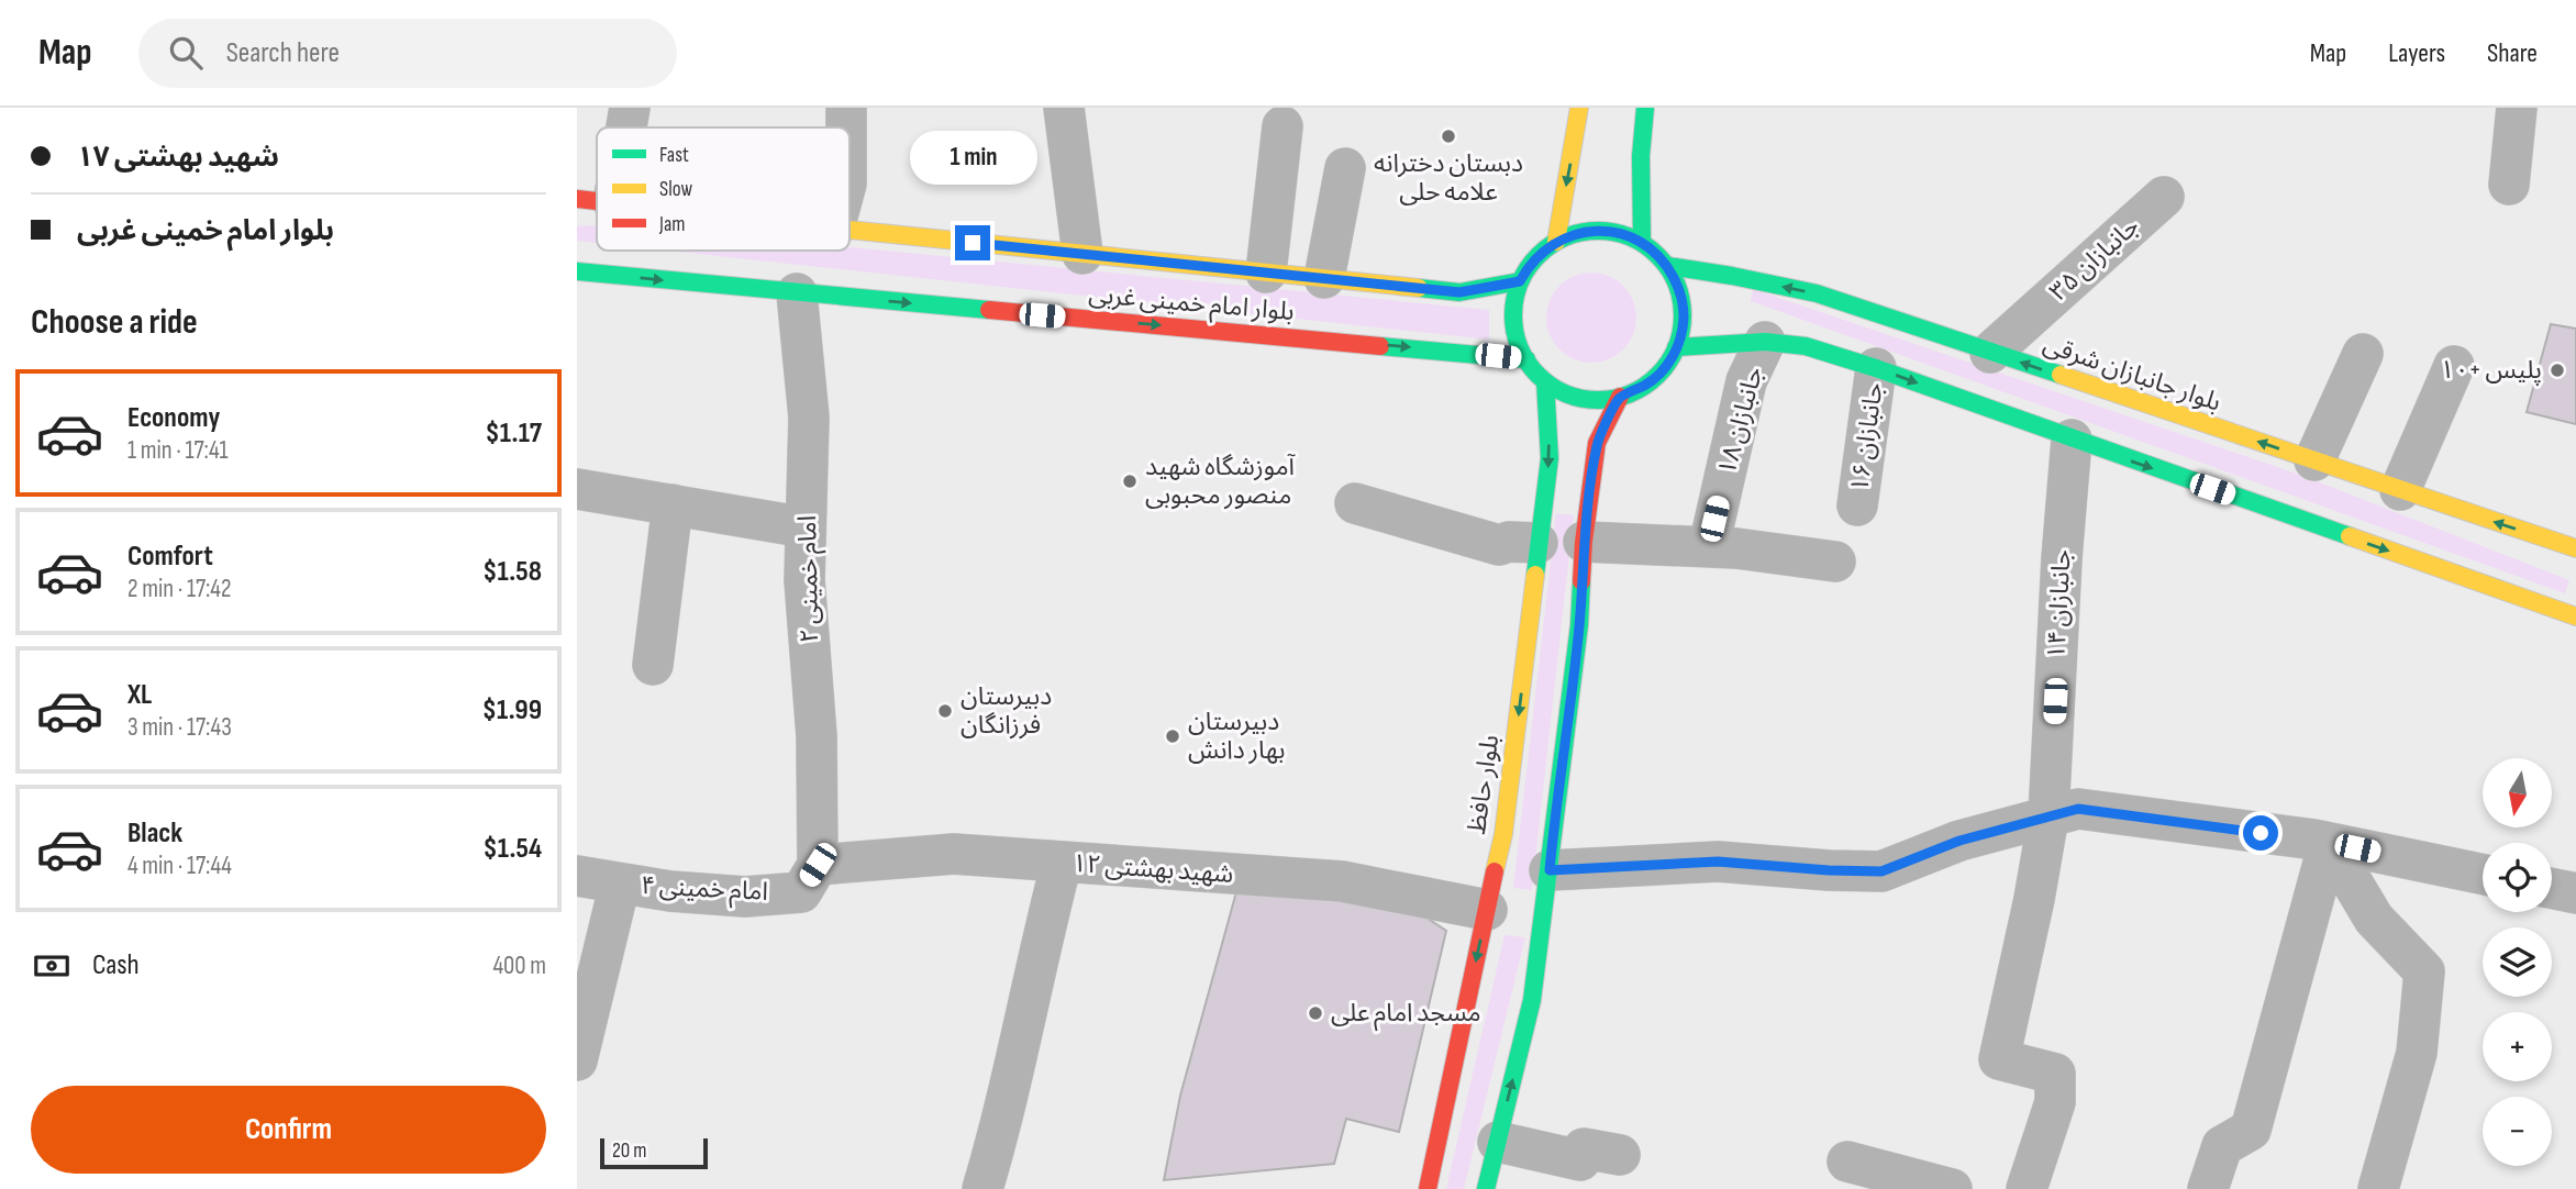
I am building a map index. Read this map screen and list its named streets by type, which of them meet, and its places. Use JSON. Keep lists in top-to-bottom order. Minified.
{"streets":{"main road":["بلوار امام خمینی غربی","بلوار جانبازان شرقی","بلوار حافظ"],"street":["جانبازان ۳۵","جانبازان ۱۸","جانبازان ۱۶","امام خمینی ۲","جانبازان ۱۴","شهید بهشتی ۱۲","امام خمینی ۴"]},"crossings":[["جانبازان ۳۵","بلوار جانبازان شرقی"],["بلوار امام خمینی غربی","بلوار جانبازان شرقی"],["بلوار امام خمینی غربی","امام خمینی ۲"],["بلوار امام خمینی غربی","بلوار حافظ"],["بلوار جانبازان شرقی","بلوار حافظ"],["امام خمینی ۲","شهید بهشتی ۱۲"],["امام خمینی ۲","امام خمینی ۴"],["بلوار حافظ","شهید بهشتی ۱۲"],["شهید بهشتی ۱۲","امام خمینی ۴"]],"places":["دبستان دخترانه علامه حلی","پلیس +۱۰","آموزشگاه شهید منصور محبوبی","دبیرستان فرزانگان","دبیرستان بهار دانش","مسجد امام علی"],"legend":["Fast","Slow","Jam"],"scale_bar":"20 m","north":"bottom","page":{"header":"Map","search":"Search here","nav":["Map","Layers","Share"],"banner":["شهید بهشتی ۱۷","بلوار امام خمینی غربی"],"bubble":"1 min","heading":"Choose a ride","list":[{"name":"Economy","note":"1 min · 17:41","value":"$1.17"},{"name":"Comfort","note":"2 min · 17:42","value":"$1.58"},{"name":"XL","note":"3 min · 17:43","value":"$1.99"},{"name":"Black","note":"4 min · 17:44","value":"$1.54"}],"map_buttons":["+","−"],"pay":["Cash","400 m"],"buttons":"Confirm","scale":"20 m"}}
